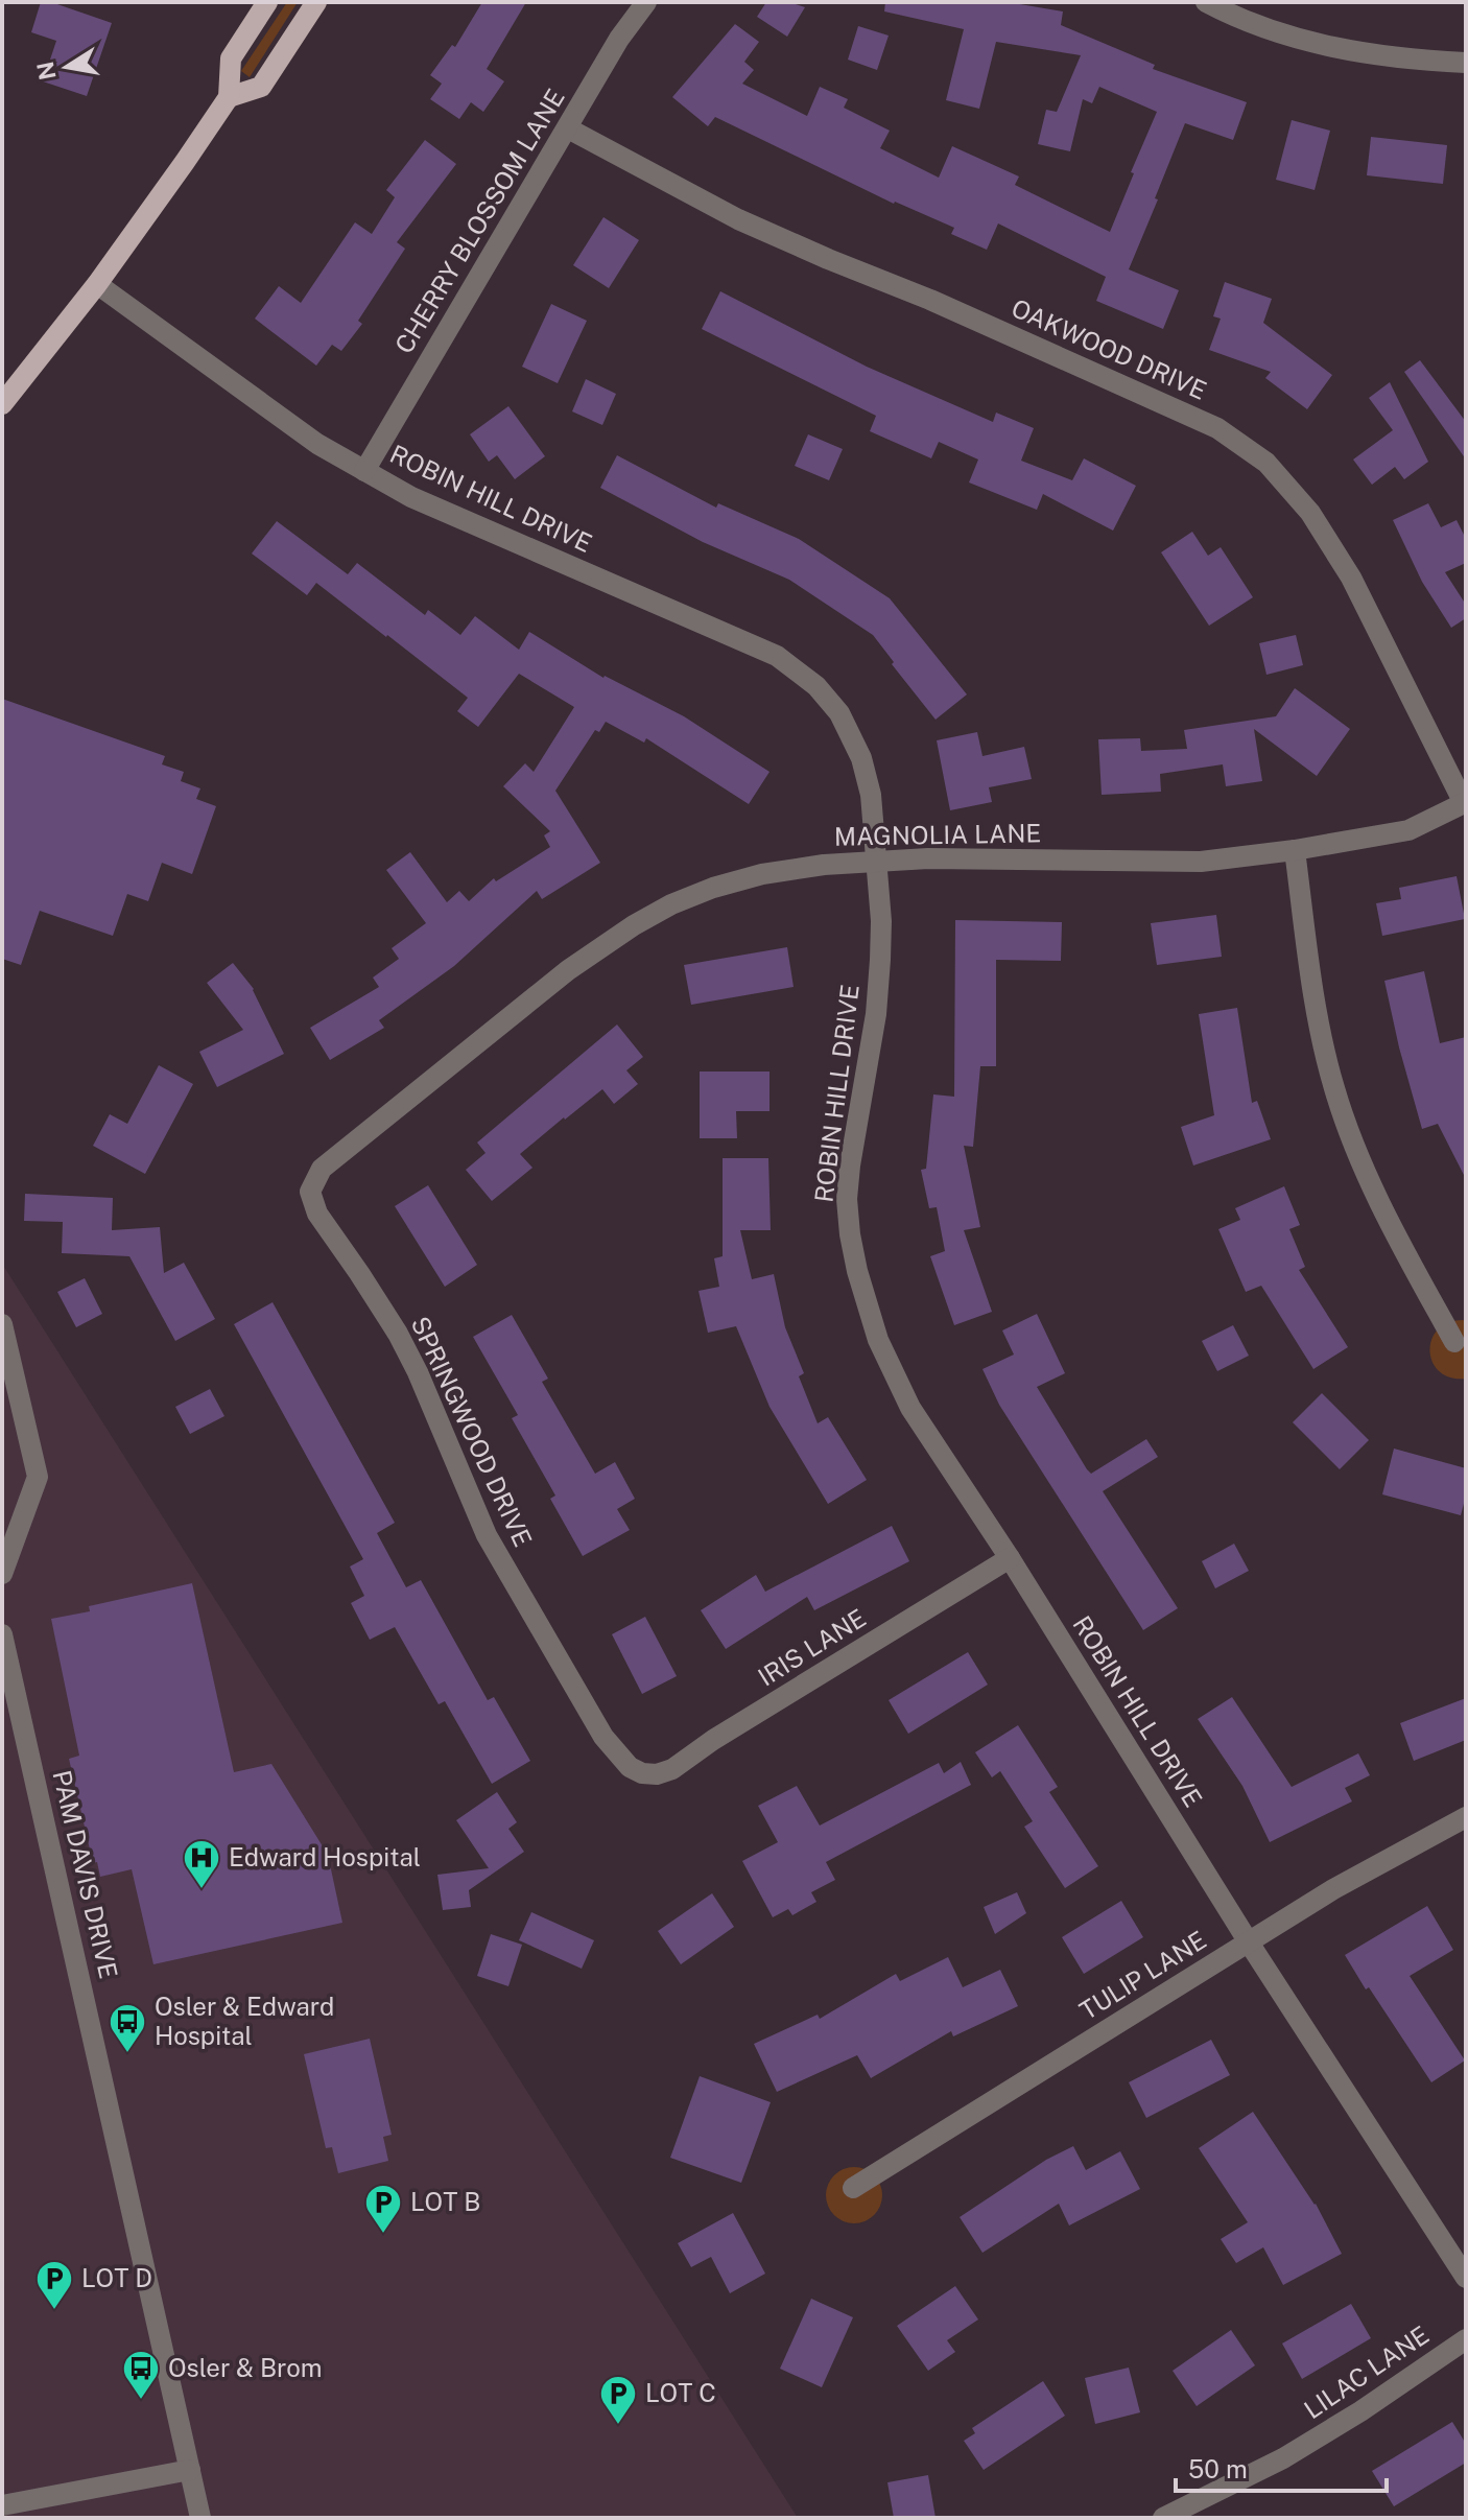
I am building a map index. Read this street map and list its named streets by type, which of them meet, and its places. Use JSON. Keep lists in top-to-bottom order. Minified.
{"streets":{"street":["CHERRY BLOSSOM LANE","OAKWOOD DRIVE","ROBIN HILL DRIVE","MAGNOLIA LANE","SPRINGWOOD DRIVE","IRIS LANE","PAM DAVIS DRIVE","TULIP LANE","LILAC LANE"]},"crossings":[["CHERRY BLOSSOM LANE","OAKWOOD DRIVE"],["CHERRY BLOSSOM LANE","ROBIN HILL DRIVE"],["OAKWOOD DRIVE","MAGNOLIA LANE"],["ROBIN HILL DRIVE","MAGNOLIA LANE"],["ROBIN HILL DRIVE","IRIS LANE"],["ROBIN HILL DRIVE","TULIP LANE"],["MAGNOLIA LANE","SPRINGWOOD DRIVE"],["SPRINGWOOD DRIVE","IRIS LANE"]],"places":{"hospital":["Edward Hospital"],"bus stop":["Osler & Edward Hospital","Osler & Brom"],"parking":["LOT B","LOT D","LOT C"]},"scale_bar":"50 m","north":"left"}
